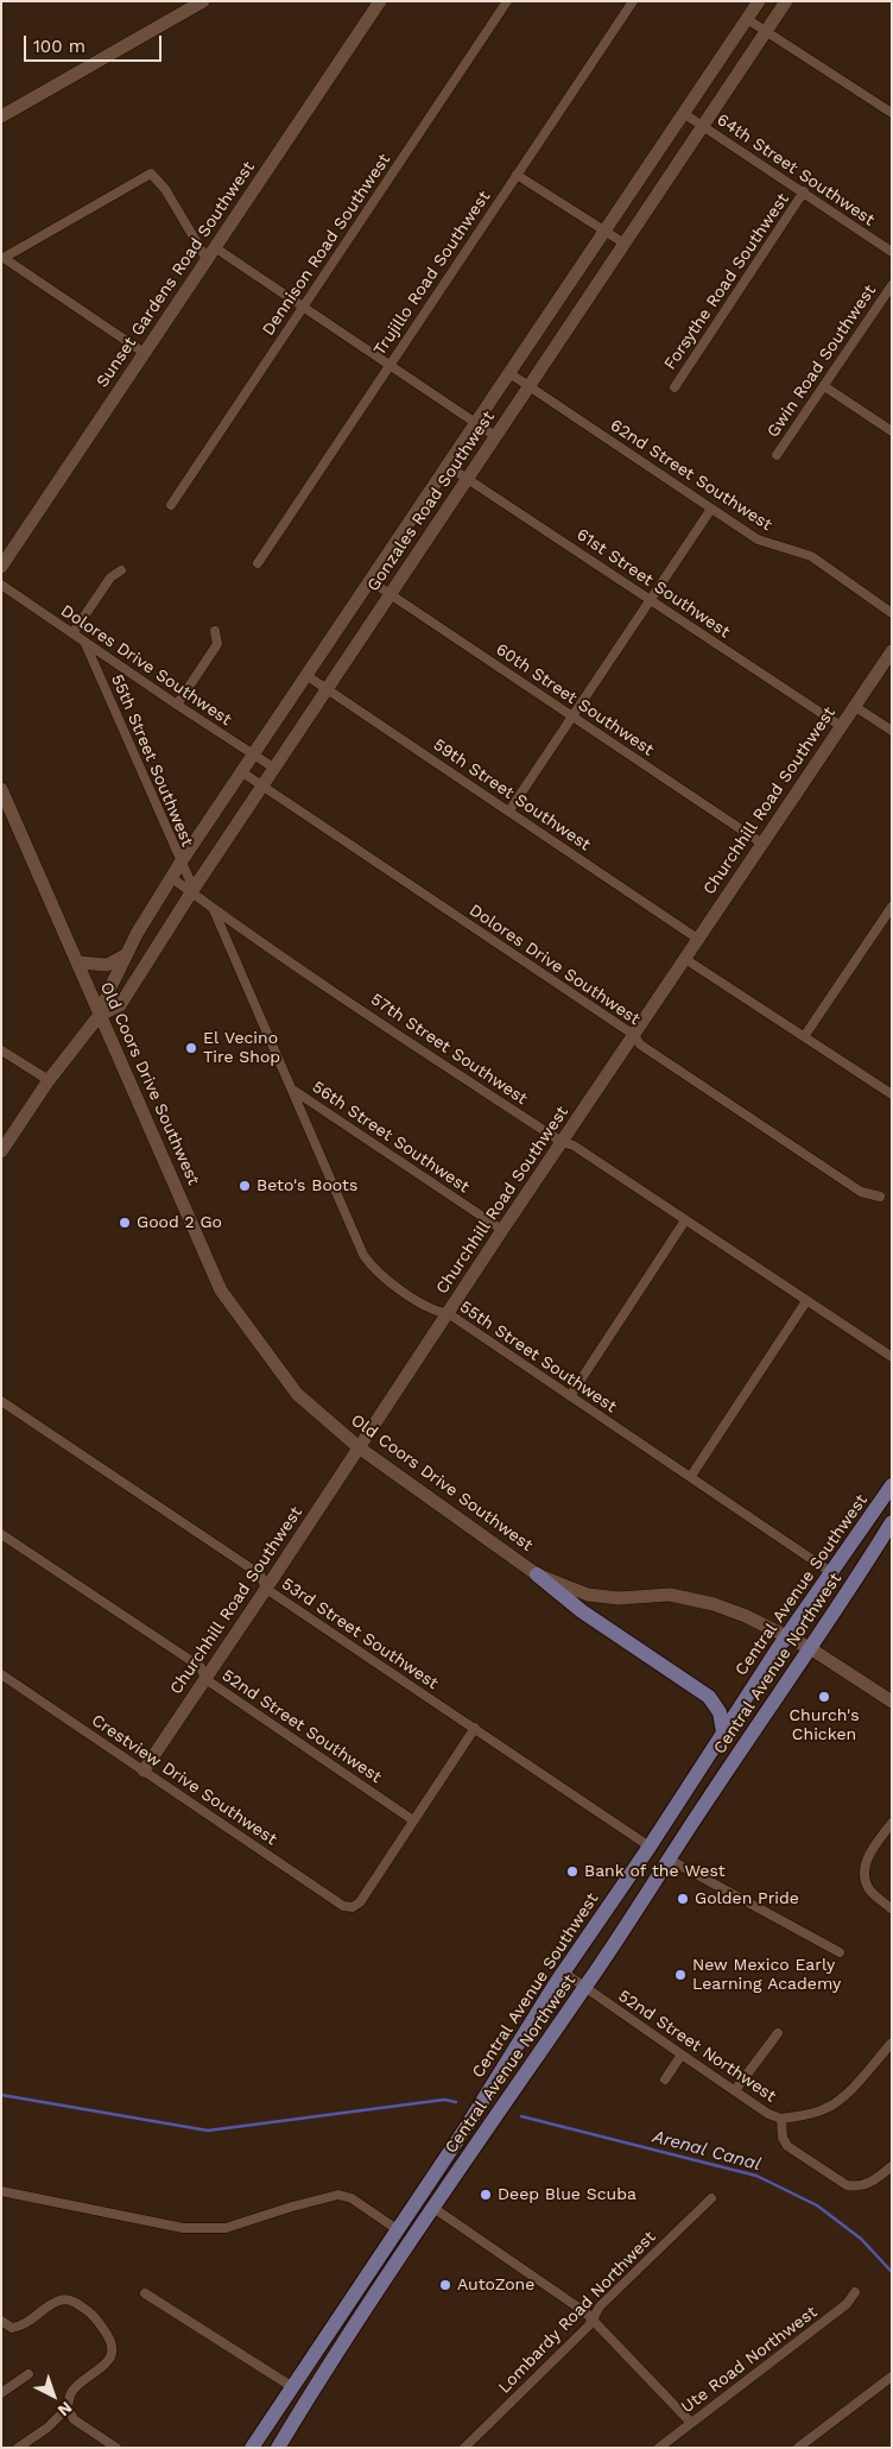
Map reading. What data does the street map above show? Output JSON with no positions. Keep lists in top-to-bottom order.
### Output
{
  "streets": {
    "main road": ["Central Avenue Southwest", "Central Avenue Northwest"],
    "street": [
      "64th Street Southwest",
      "Dennison Road Southwest",
      "Trujillo Road Southwest",
      "Sunset Gardens Road Southwest",
      "Forsythe Road Southwest",
      "Gwin Road Southwest",
      "62nd Street Southwest",
      "Gonzales Road Southwest",
      "61st Street Southwest",
      "Dolores Drive Southwest",
      "60th Street Southwest",
      "55th Street Southwest",
      "59th Street Southwest",
      "Churchhill Road Southwest",
      "57th Street Southwest",
      "Old Coors Drive Southwest",
      "56th Street Southwest",
      "53rd Street Southwest",
      "52nd Street Southwest",
      "Crestview Drive Southwest",
      "52nd Street Northwest",
      "Lombardy Road Northwest",
      "Ute Road Northwest"
    ]
  },
  "crossings": [
    ["64th Street Southwest", "Forsythe Road Southwest"],
    ["64th Street Southwest", "Gonzales Road Southwest"],
    ["62nd Street Southwest", "Gonzales Road Southwest"],
    ["Gonzales Road Southwest", "61st Street Southwest"],
    ["Gonzales Road Southwest", "Dolores Drive Southwest"],
    ["Gonzales Road Southwest", "60th Street Southwest"],
    ["Gonzales Road Southwest", "55th Street Southwest"],
    ["Gonzales Road Southwest", "59th Street Southwest"],
    ["Gonzales Road Southwest", "57th Street Southwest"],
    ["Gonzales Road Southwest", "Old Coors Drive Southwest"],
    ["61st Street Southwest", "Churchhill Road Southwest"],
    ["Dolores Drive Southwest", "55th Street Southwest"],
    ["Dolores Drive Southwest", "Churchhill Road Southwest"],
    ["60th Street Southwest", "Churchhill Road Southwest"],
    ["55th Street Southwest", "Churchhill Road Southwest"],
    ["55th Street Southwest", "57th Street Southwest"],
    ["55th Street Southwest", "56th Street Southwest"],
    ["55th Street Southwest", "Central Avenue Southwest"],
    ["59th Street Southwest", "Churchhill Road Southwest"],
    ["Churchhill Road Southwest", "57th Street Southwest"],
    ["Churchhill Road Southwest", "Old Coors Drive Southwest"],
    ["Churchhill Road Southwest", "56th Street Southwest"],
    ["Churchhill Road Southwest", "53rd Street Southwest"],
    ["Churchhill Road Southwest", "52nd Street Southwest"],
    ["Churchhill Road Southwest", "Crestview Drive Southwest"],
    ["Old Coors Drive Southwest", "Central Avenue Southwest"],
    ["Old Coors Drive Southwest", "Central Avenue Northwest"],
    ["Central Avenue Southwest", "53rd Street Southwest"],
    ["Central Avenue Southwest", "52nd Street Northwest"],
    ["Central Avenue Northwest", "52nd Street Northwest"],
    ["52nd Street Southwest", "Crestview Drive Southwest"]
  ],
  "water": ["Arenal Canal"],
  "places": [
    "El Vecino Tire Shop",
    "Beto's Boots",
    "Good 2 Go",
    "Church's Chicken",
    "Bank of the West",
    "Golden Pride",
    "New Mexico Early Learning Academy",
    "Deep Blue Scuba",
    "AutoZone"
  ],
  "scale_bar": "100 m",
  "north": "bottom right"
}
